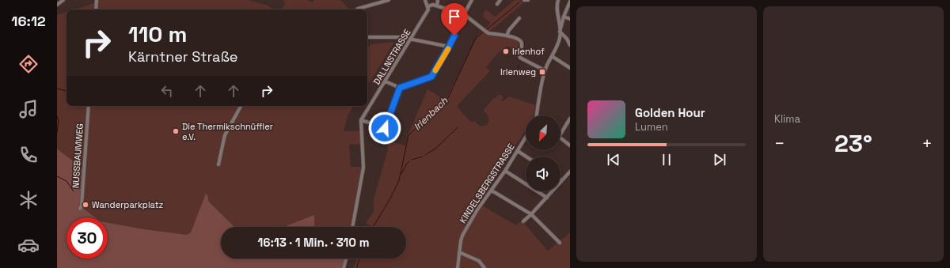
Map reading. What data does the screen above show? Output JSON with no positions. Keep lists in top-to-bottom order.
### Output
{
  "streets": {
    "street": ["DALLNSTRASSE", "NUSSBAUMWEG", "KINDELSBERGSTRASSE"]
  },
  "water": ["Irlenbach"],
  "places": {
    "other": ["Irlenhof", "Die Thermikschnüffler e.V.", "Wanderparkplatz"],
    "transit": ["Irlenweg"]
  },
  "north": "bottom left",
  "page": {
    "tabs": "16:12",
    "tile": "Klima",
    "turn": ["110 m", "Kärntner Straße"],
    "song": ["Golden Hour", "Lumen"],
    "heat": ["−", "23°", "+"],
    "limit": "30",
    "trip": "16:13 · 1 Min. · 310 m"
  }
}
